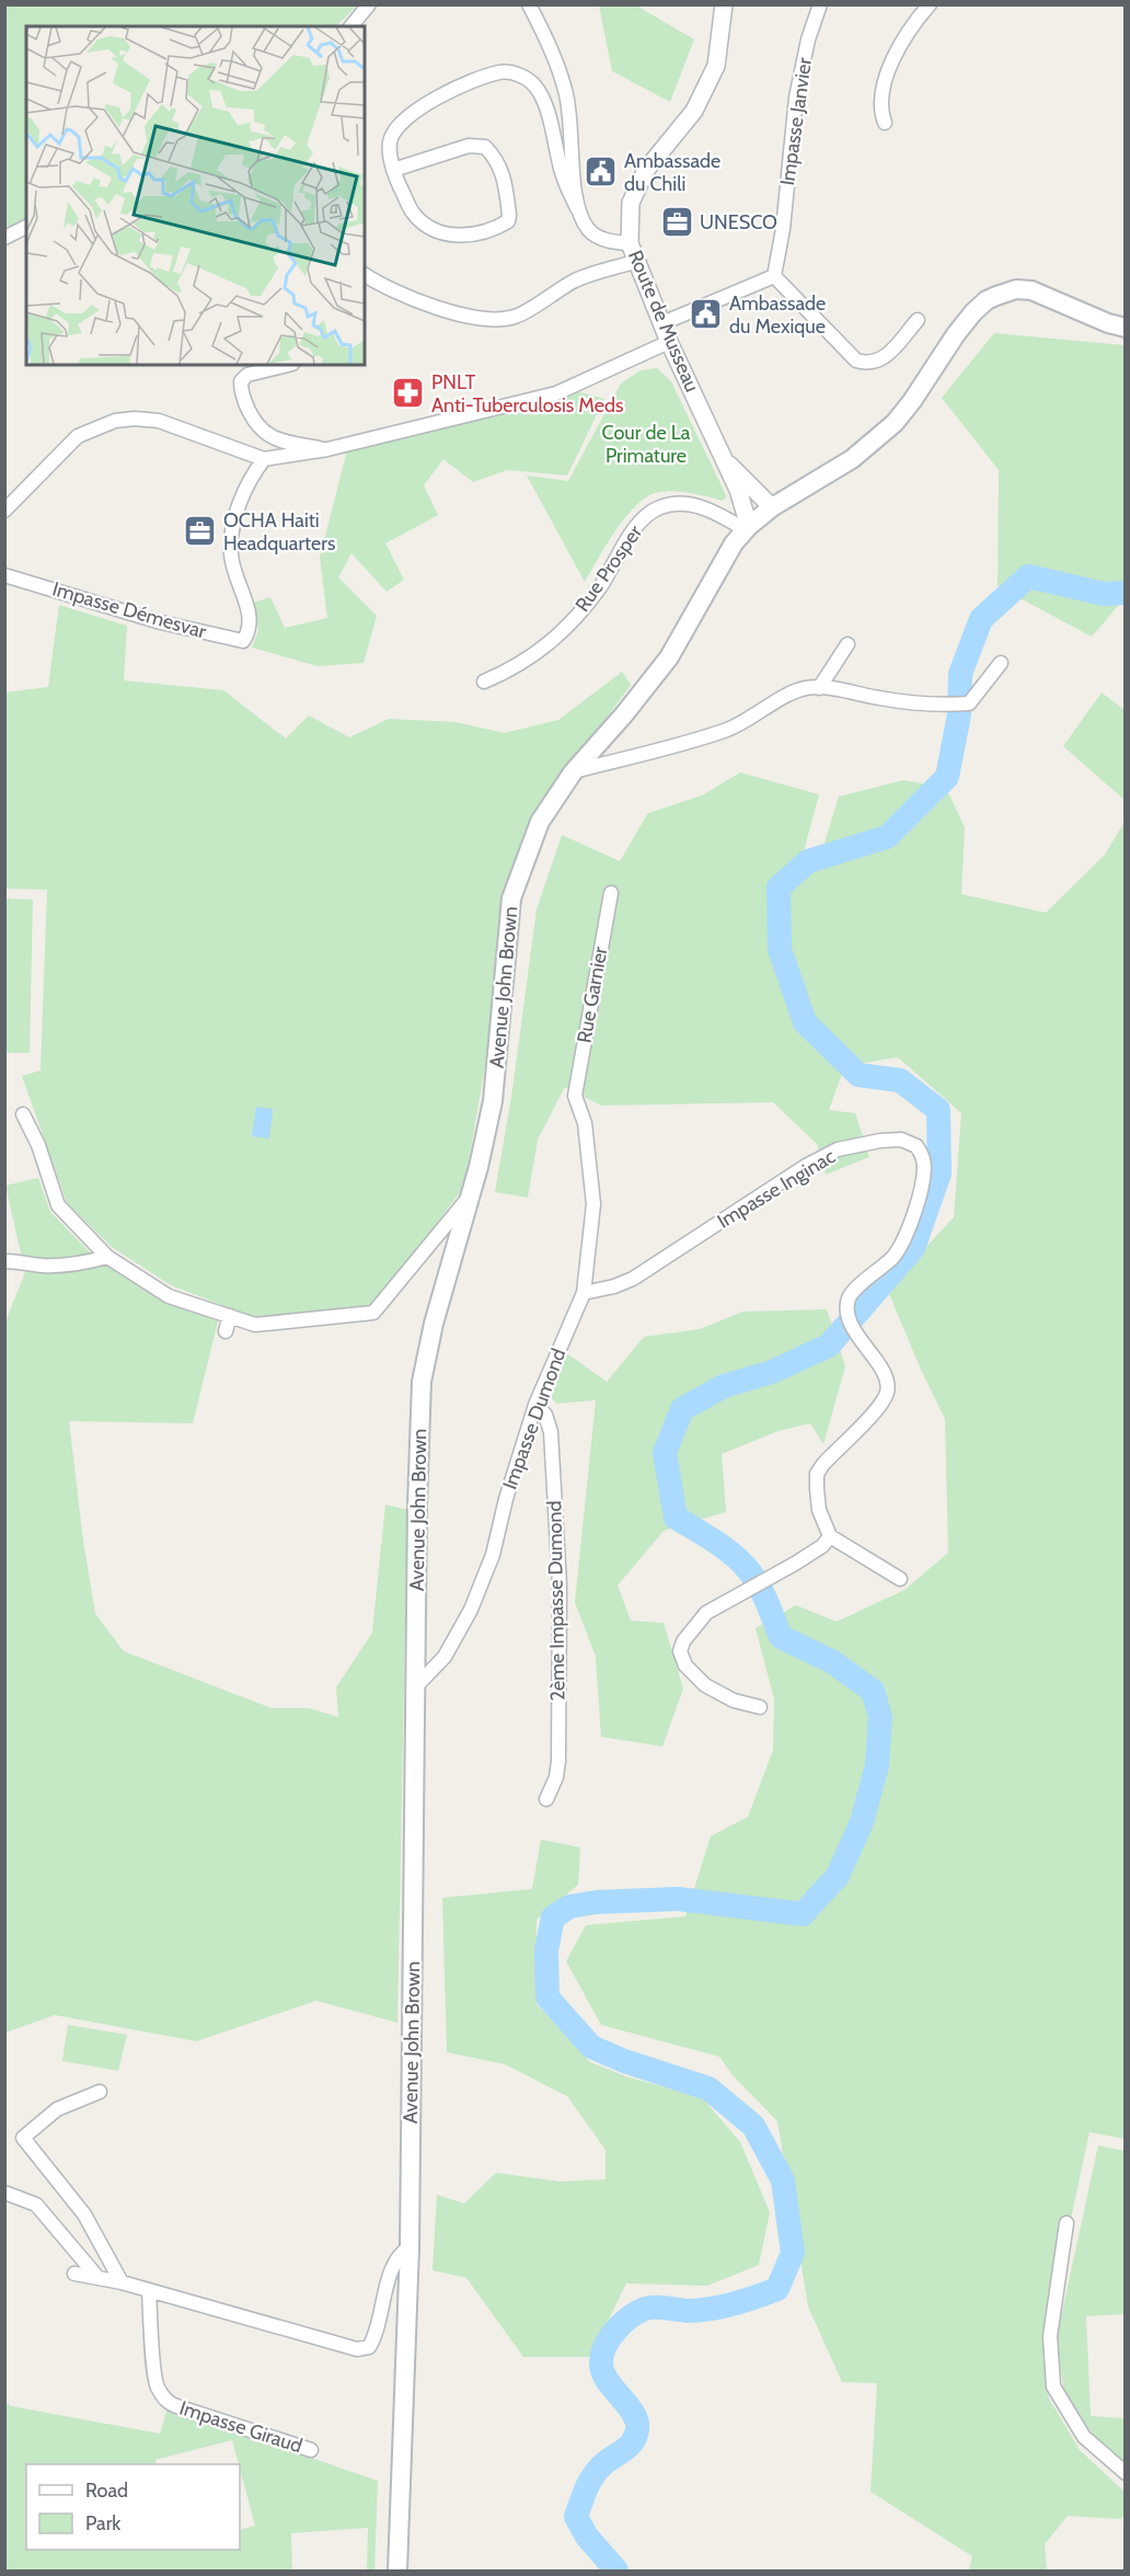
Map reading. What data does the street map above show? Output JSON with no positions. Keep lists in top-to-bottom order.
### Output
{
  "streets": {
    "main road": ["Avenue John Brown"],
    "street": [
      "Impasse Janvier",
      "Route de Musseau",
      "Rue Prosper",
      "Impasse Démesvar",
      "Rue Garnier",
      "Impasse Inginac",
      "Impasse Dumond",
      "2ème Impasse Dumond",
      "Impasse Giraud"
    ]
  },
  "crossings": [
    ["Route de Musseau", "Rue Prosper"],
    ["Route de Musseau", "Avenue John Brown"],
    ["Rue Prosper", "Avenue John Brown"],
    ["Avenue John Brown", "Impasse Dumond"],
    ["Rue Garnier", "Impasse Dumond"],
    ["Impasse Inginac", "Impasse Dumond"],
    ["Impasse Dumond", "2ème Impasse Dumond"]
  ],
  "parks": ["Cour de La Primature"],
  "places": {
    "public building": ["Ambassade du Chili", "Ambassade du Mexique"],
    "office": ["UNESCO", "OCHA Haiti Headquarters"],
    "pharmacy": ["PNLT Anti-Tuberculosis Meds"]
  },
  "legend": ["Road", "Park"]
}
